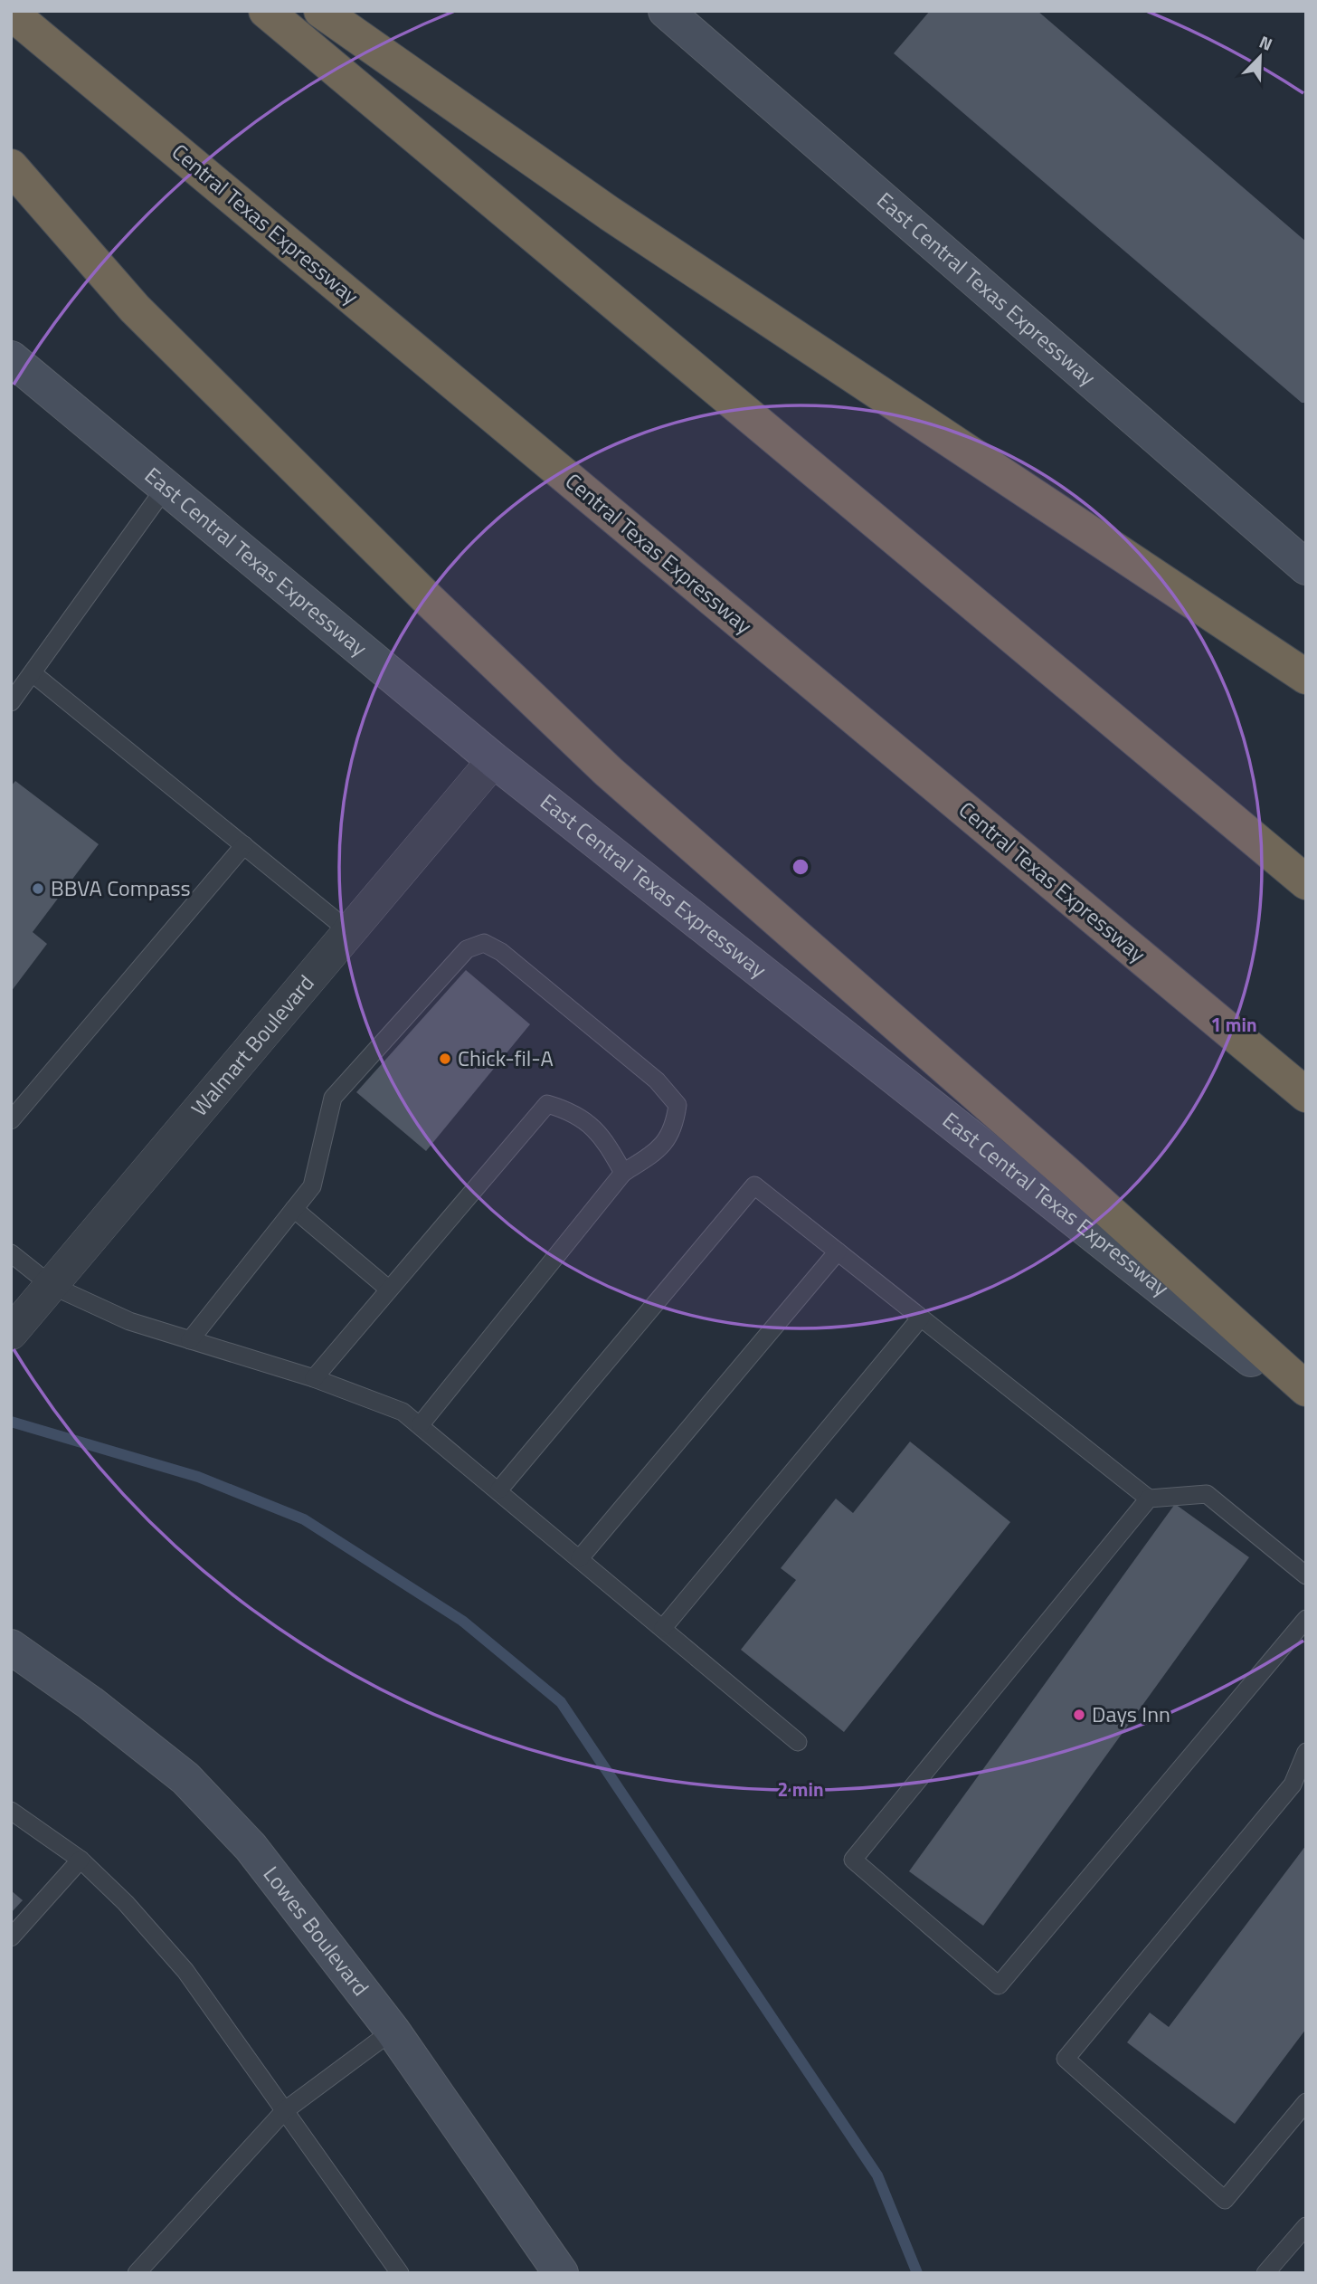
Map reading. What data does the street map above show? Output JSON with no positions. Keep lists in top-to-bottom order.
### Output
{
  "streets": {
    "highway": ["Central Texas Expressway"],
    "main road": ["East Central Texas Expressway", "Lowes Boulevard"],
    "street": ["Walmart Boulevard"]
  },
  "crossings": [
    ["East Central Texas Expressway", "Walmart Boulevard"]
  ],
  "places": ["BBVA Compass", "Chick-fil-A", "Days Inn"],
  "north": "top right",
  "rings": ["1 min", "2 min"]
}
